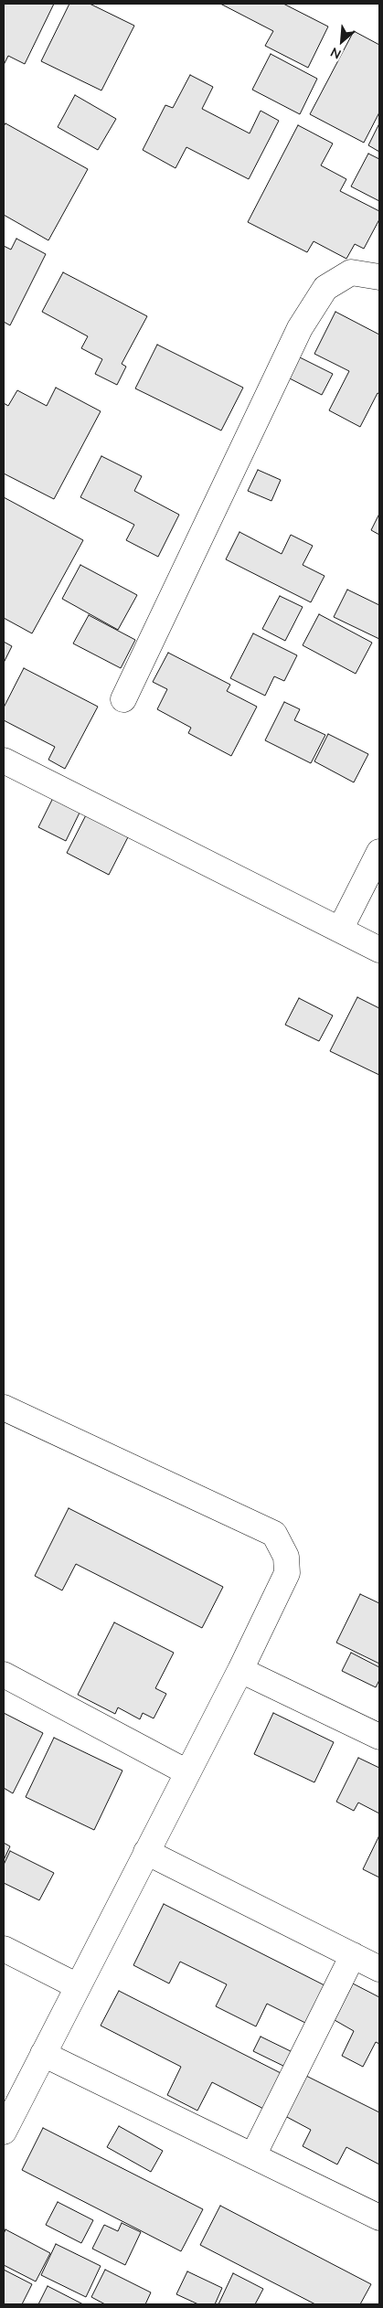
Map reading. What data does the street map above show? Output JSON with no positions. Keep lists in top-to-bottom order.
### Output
{
  "north": "bottom left"
}
